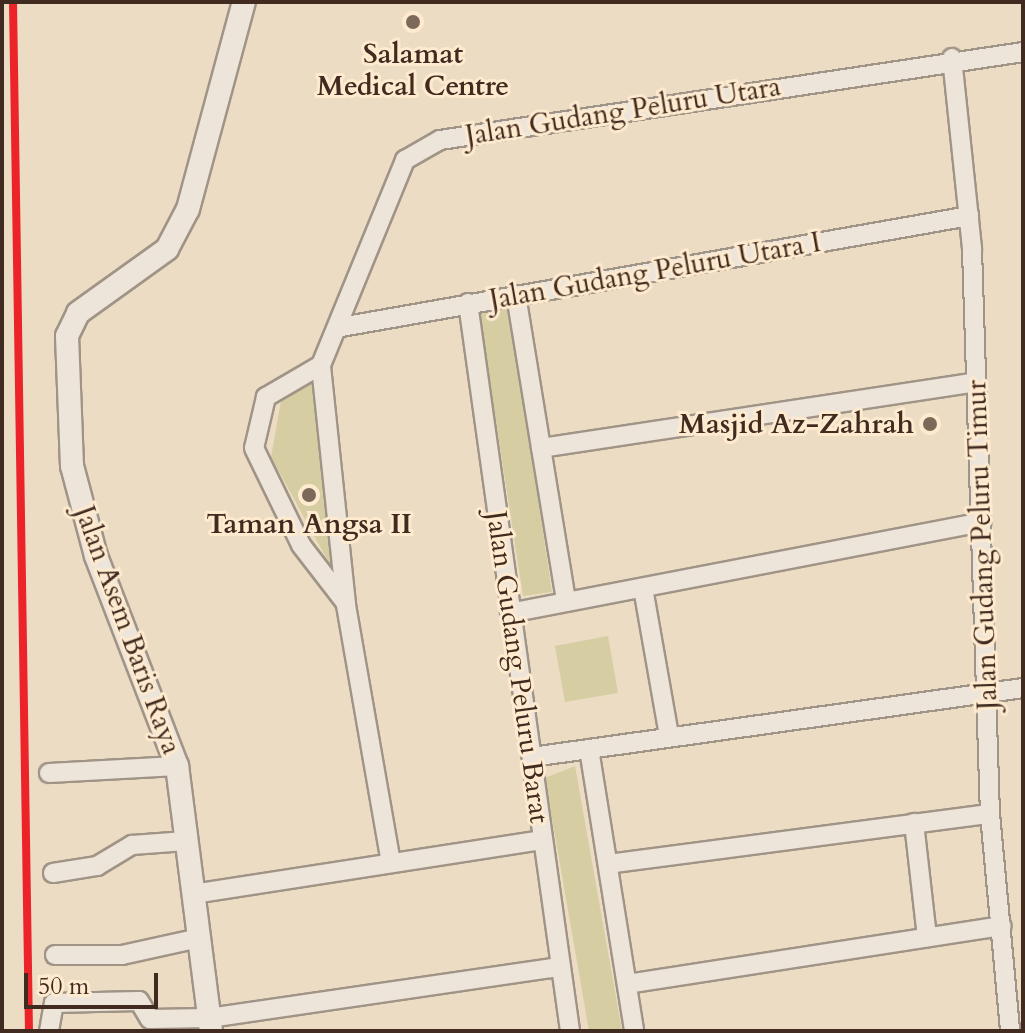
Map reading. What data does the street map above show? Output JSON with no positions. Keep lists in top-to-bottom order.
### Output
{
  "streets": {
    "street": [
      "Jalan Gudang Peluru Utara",
      "Jalan Gudang Peluru Utara I",
      "Jalan Gudang Peluru Timur",
      "Jalan Asem Baris Raya",
      "Jalan Gudang Peluru Barat"
    ]
  },
  "crossings": [
    ["Jalan Gudang Peluru Utara", "Jalan Gudang Peluru Utara I"],
    ["Jalan Gudang Peluru Utara", "Jalan Gudang Peluru Timur"],
    ["Jalan Gudang Peluru Utara I", "Jalan Gudang Peluru Timur"],
    ["Jalan Gudang Peluru Utara I", "Jalan Gudang Peluru Barat"]
  ],
  "places": ["Salamat Medical Centre", "Masjid Az-Zahrah", "Taman Angsa II"],
  "scale_bar": "50 m"
}
